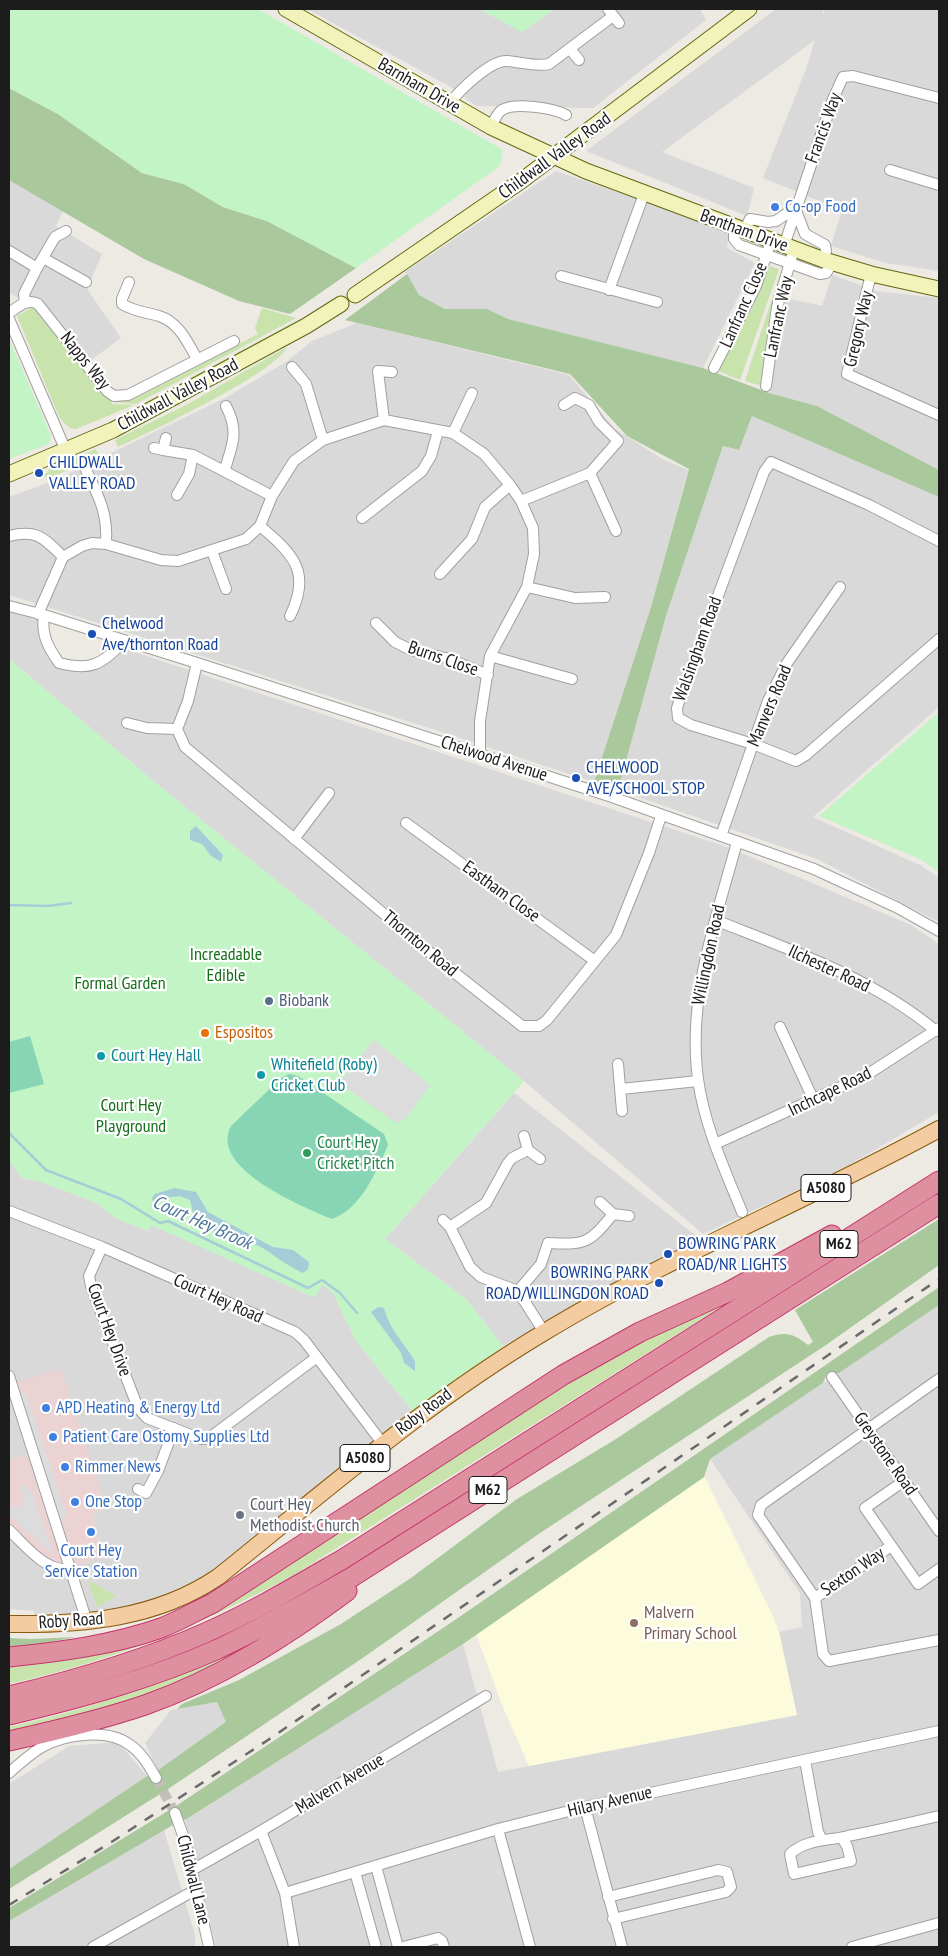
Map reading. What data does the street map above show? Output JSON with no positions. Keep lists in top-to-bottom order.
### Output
{
  "streets": {
    "highway": ["M62"],
    "main road": [
      "Barnham Drive",
      "Childwall Valley Road",
      "Bentham Drive",
      "A5080",
      "Roby Road"
    ],
    "street": [
      "Francis Way",
      "Lanfranc Close",
      "Lanfranc Way",
      "Gregory Way",
      "Napps Way",
      "Walsingham Road",
      "Burns Close",
      "Manvers Road",
      "Chelwood Avenue",
      "Eastham Close",
      "Thornton Road",
      "Willingdon Road",
      "Ilchester Road",
      "Inchcape Road",
      "Court Hey Road",
      "Court Hey Drive",
      "Greystone Road",
      "Sexton Way",
      "Malvern Avenue",
      "Hilary Avenue",
      "Childwall Lane"
    ]
  },
  "crossings": [
    ["Barnham Drive", "Childwall Valley Road"],
    ["Barnham Drive", "Bentham Drive"],
    ["Francis Way", "Bentham Drive"],
    ["Francis Way", "Lanfranc Close"],
    ["Francis Way", "Lanfranc Way"],
    ["Childwall Valley Road", "Bentham Drive"],
    ["Bentham Drive", "Lanfranc Close"],
    ["Bentham Drive", "Lanfranc Way"],
    ["Bentham Drive", "Gregory Way"],
    ["Lanfranc Close", "Lanfranc Way"],
    ["Walsingham Road", "Manvers Road"],
    ["Manvers Road", "Chelwood Avenue"],
    ["Chelwood Avenue", "Thornton Road"],
    ["Chelwood Avenue", "Willingdon Road"],
    ["Eastham Close", "Thornton Road"],
    ["Willingdon Road", "Ilchester Road"],
    ["Willingdon Road", "Inchcape Road"],
    ["Ilchester Road", "Inchcape Road"],
    ["Court Hey Road", "Court Hey Drive"],
    ["Court Hey Road", "Roby Road"],
    ["Greystone Road", "Sexton Way"],
    ["Malvern Avenue", "Childwall Lane"]
  ],
  "water": ["Court Hey Brook"],
  "parks": ["Increadable Edible", "Formal Garden", "Court Hey Playground"],
  "places": [
    "Co-op Food",
    "CHILDWALL VALLEY ROAD",
    "Chelwood Ave/thornton Road",
    "CHELWOOD AVE/SCHOOL STOP",
    "Biobank",
    "Espositos",
    "Court Hey Hall",
    "Whitefield (Roby) Cricket Club",
    "Court Hey Cricket Pitch",
    "BOWRING PARK ROAD/NR LIGHTS",
    "BOWRING PARK ROAD/WILLINGDON ROAD",
    "APD Heating & Energy Ltd",
    "Patient Care Ostomy Supplies Ltd",
    "Rimmer News",
    "One Stop",
    "Court Hey Methodist Church",
    "Court Hey Service Station",
    "Malvern Primary School"
  ]
}
